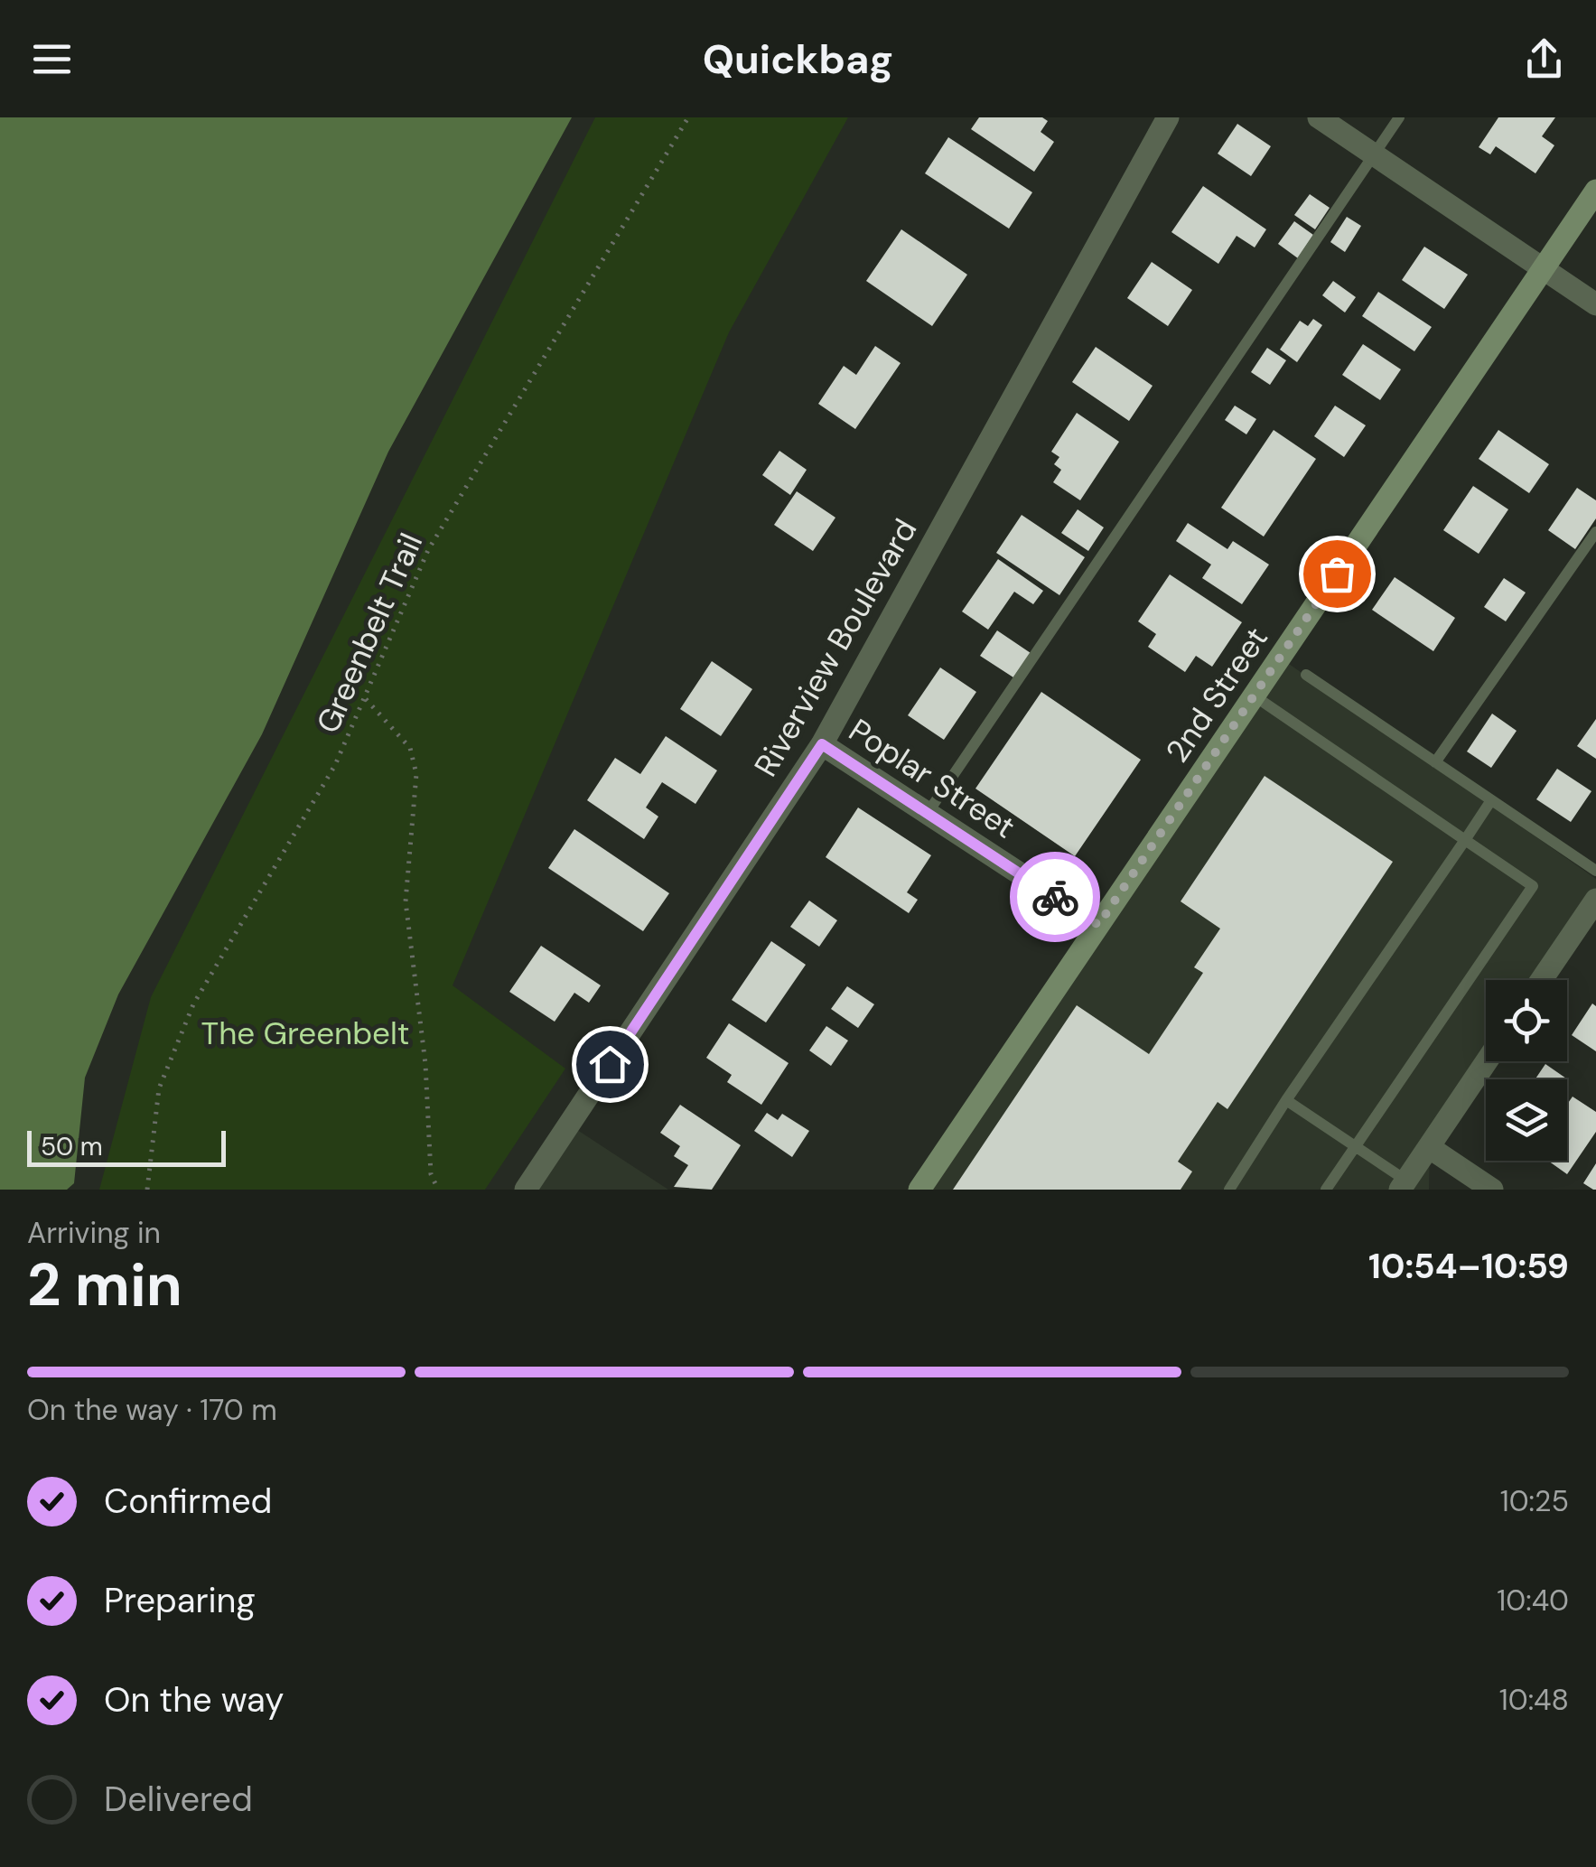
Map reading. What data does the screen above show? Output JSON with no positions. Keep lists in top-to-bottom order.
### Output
{
  "streets": {
    "street": ["Riverview Boulevard", "2nd Street", "Poplar Street"],
    "path": ["Greenbelt Trail"]
  },
  "crossings": [
    ["Riverview Boulevard", "Poplar Street"],
    ["2nd Street", "Poplar Street"]
  ],
  "parks": ["The Greenbelt"],
  "scale_bar": "50 m",
  "page": {
    "header": "Quickbag",
    "scale": "50 m",
    "heading": ["2 min", "Arriving in", "10:54–10:59"],
    "bar": "On the way · 170 m",
    "list": [
      ["Confirmed", "10:25"],
      ["Preparing", "10:40"],
      ["On the way", "10:48"],
      "Delivered"
    ]
  }
}
